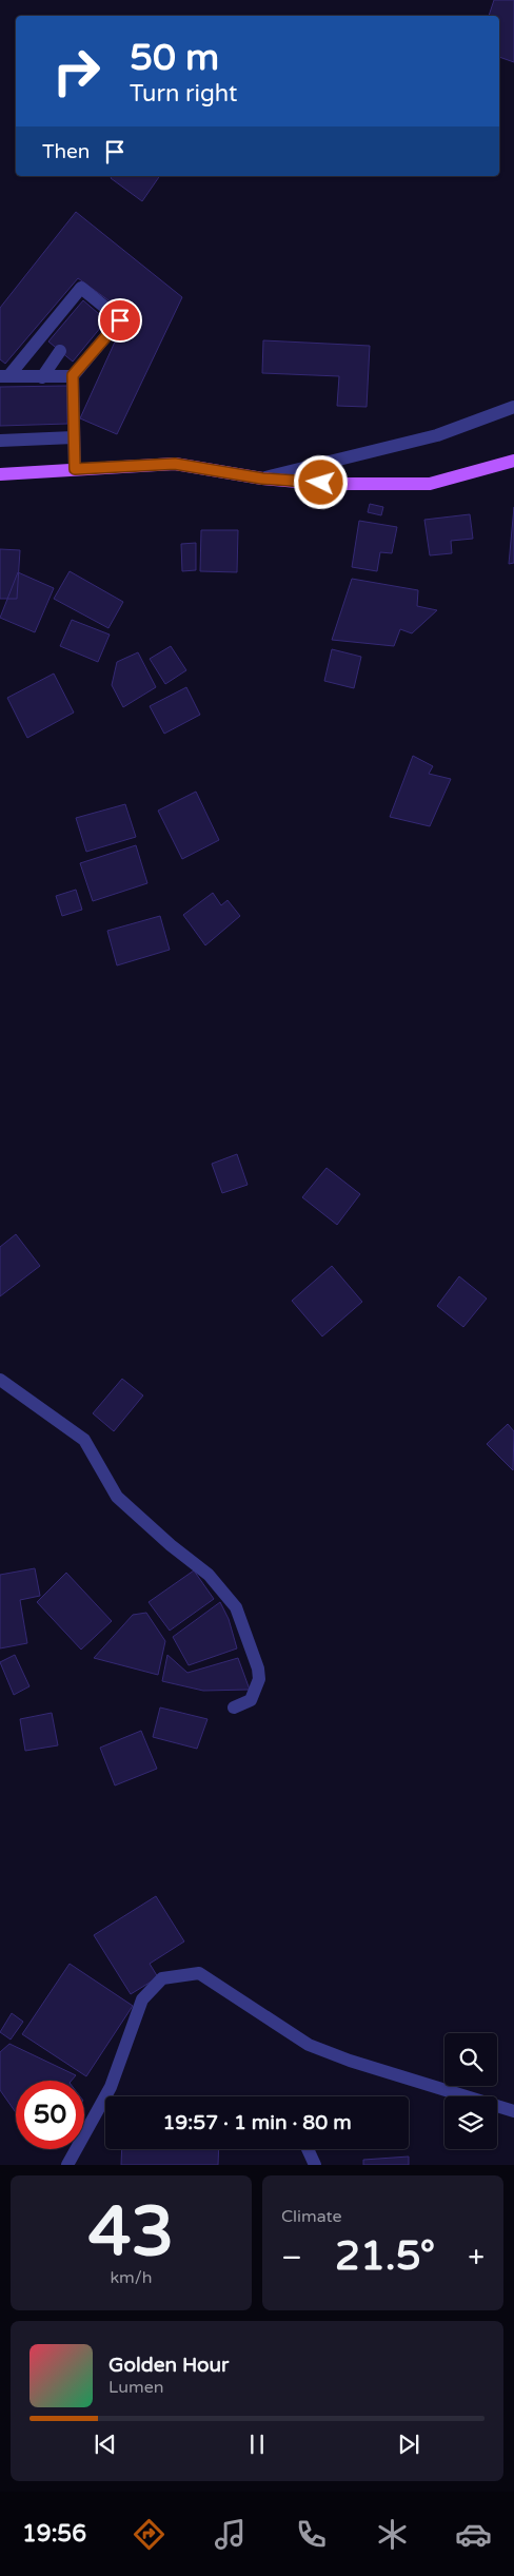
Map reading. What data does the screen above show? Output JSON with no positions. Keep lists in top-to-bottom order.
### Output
{
  "page": {
    "turn": ["50 m", "Turn right"],
    "then": "Then",
    "limit": "50",
    "trip": "19:57 · 1 min · 80 m",
    "tile": [
      ["43", "km/h"],
      "Climate"
    ],
    "heat": ["−", "21.5°", "+"],
    "song": ["Golden Hour", "Lumen"],
    "tabs": "19:56"
  }
}
